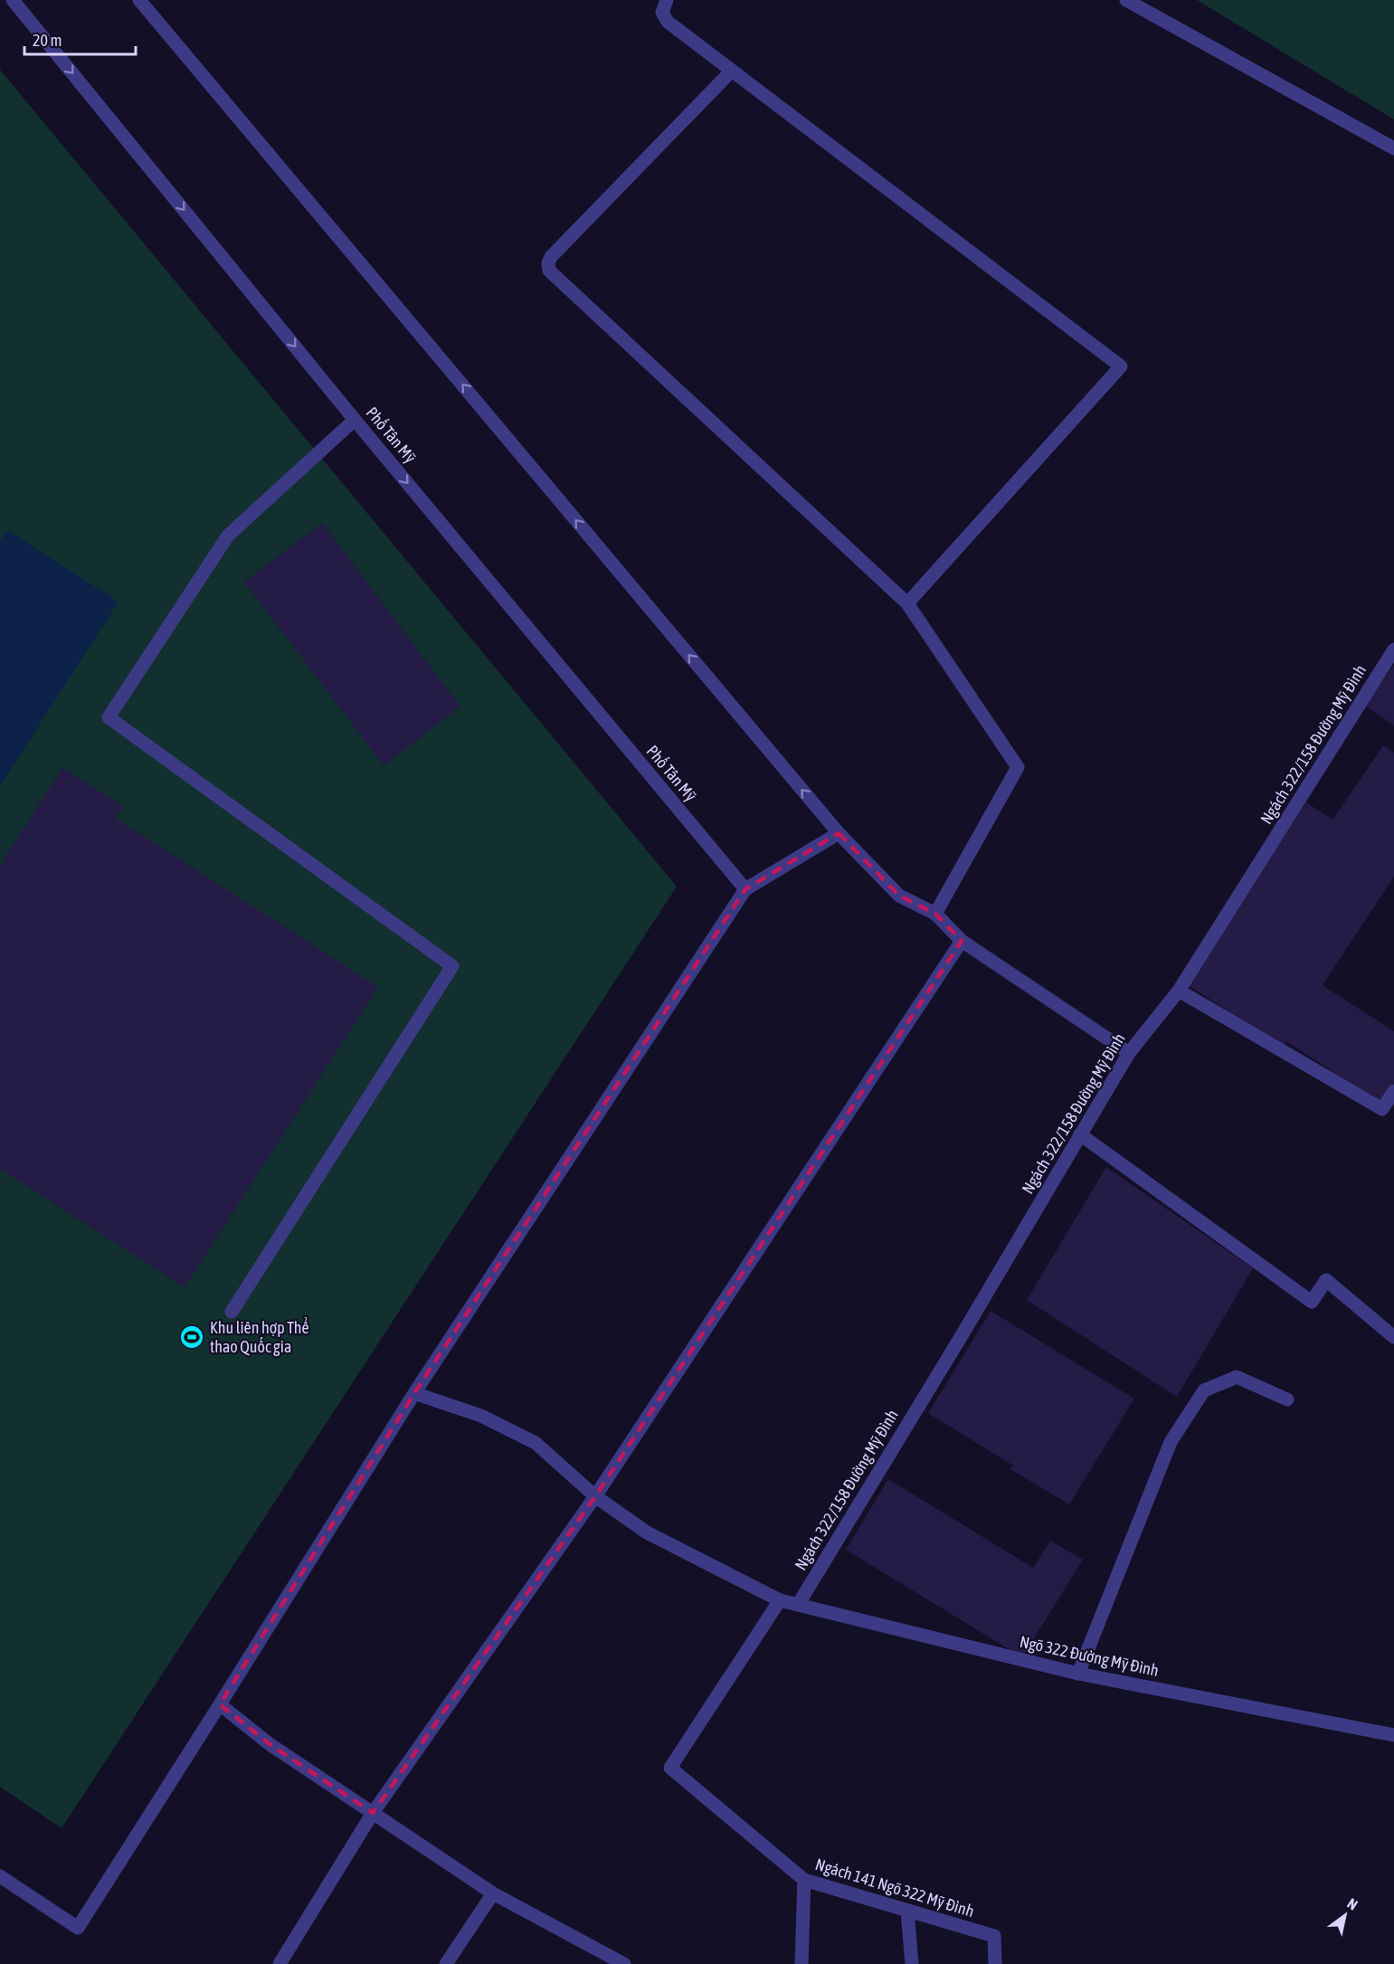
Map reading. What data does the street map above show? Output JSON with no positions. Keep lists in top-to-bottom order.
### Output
{
  "streets": {
    "street": [
      "Phố Tân Mỹ",
      "Ngách 322/158 Đường Mỹ Đình",
      "Ngõ 322 Đường Mỹ Đình",
      "Ngách 141 Ngõ 322 Mỹ Đình"
    ]
  },
  "crossings": [
    ["Ngách 322/158 Đường Mỹ Đình", "Ngõ 322 Đường Mỹ Đình"],
    ["Ngõ 322 Đường Mỹ Đình", "Ngách 141 Ngõ 322 Mỹ Đình"]
  ],
  "places": {
    "sports": ["Khu liên hợp Thể thao Quốc gia"]
  },
  "scale_bar": "20 m",
  "north": "top right"
}
